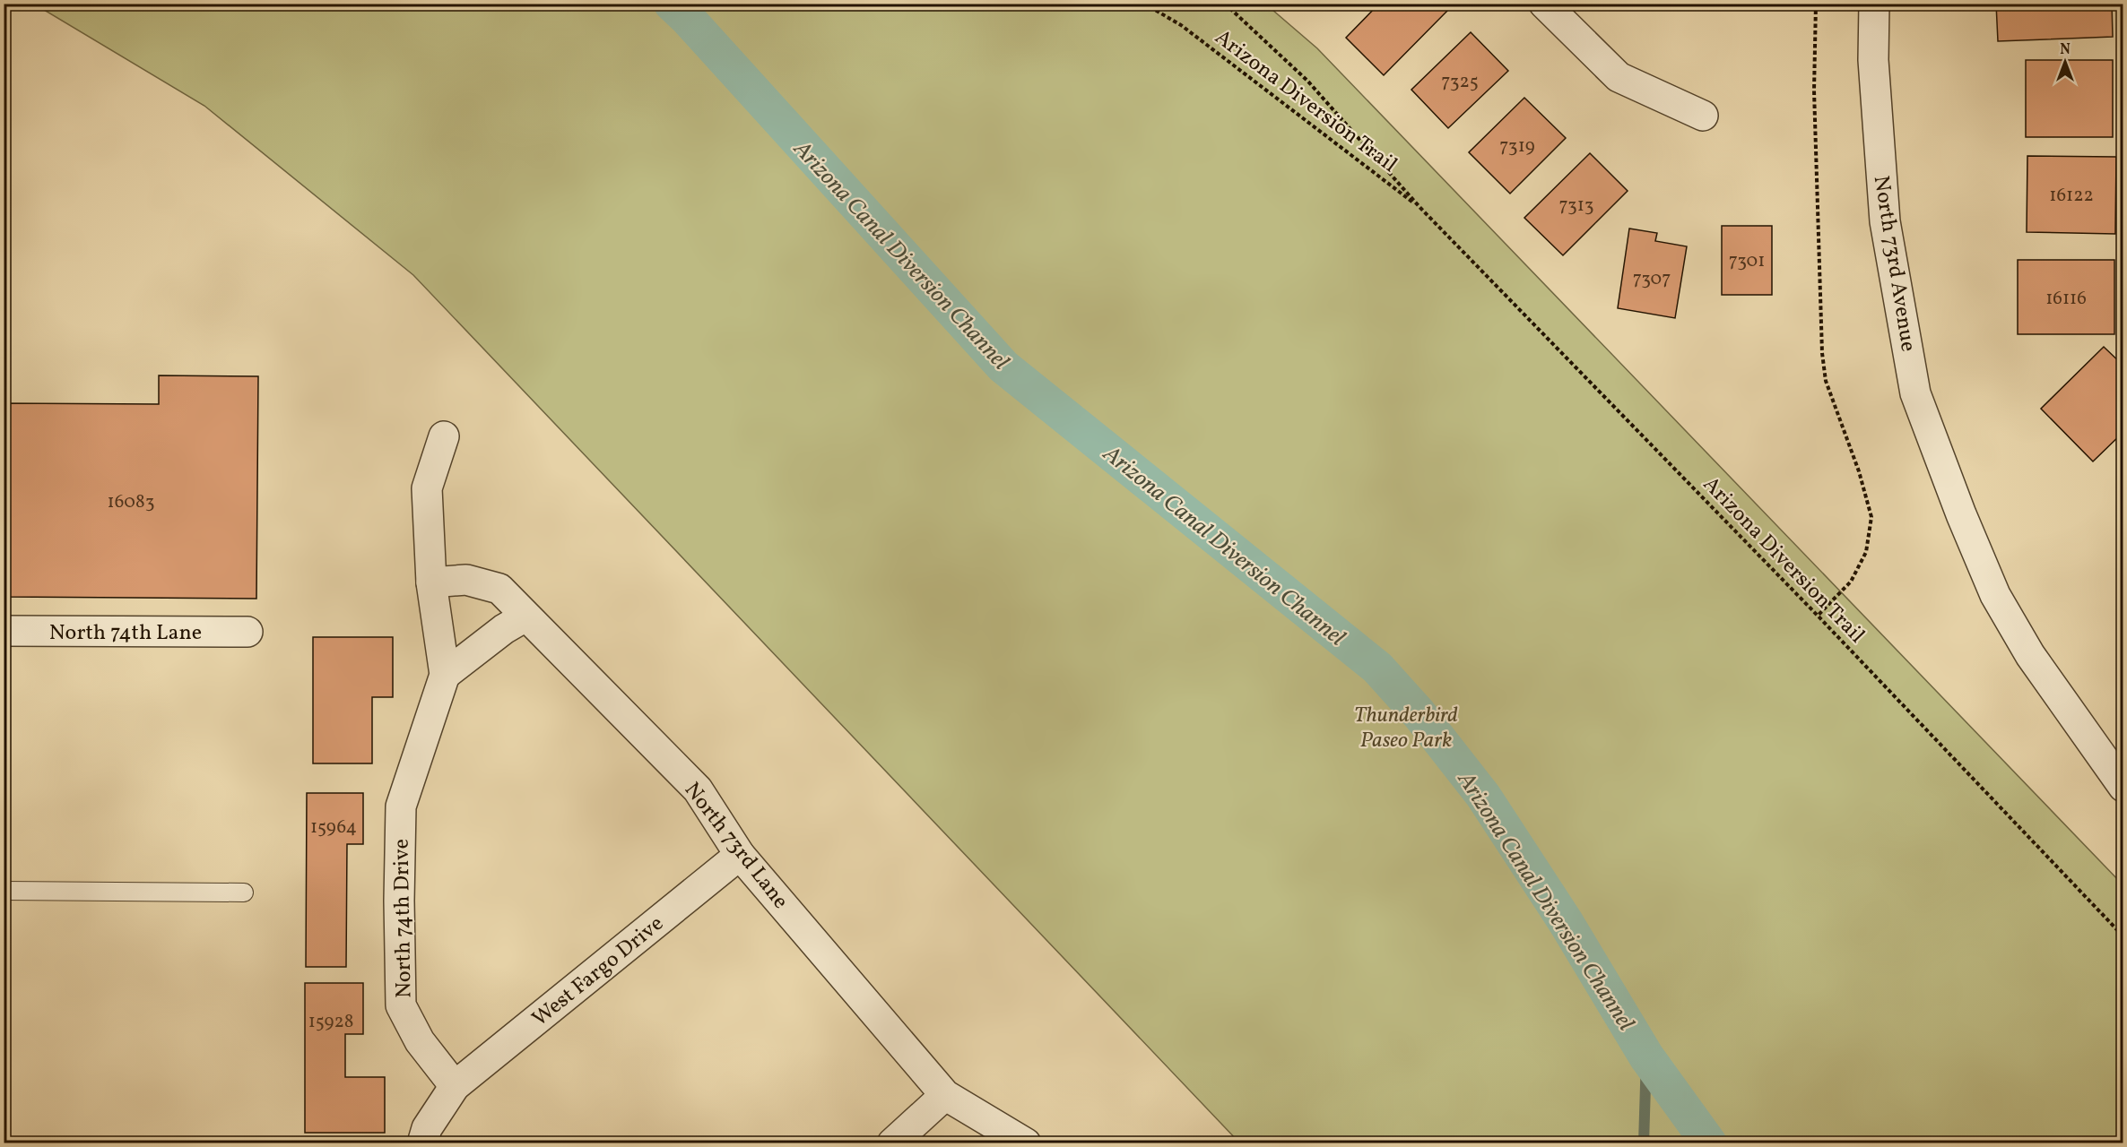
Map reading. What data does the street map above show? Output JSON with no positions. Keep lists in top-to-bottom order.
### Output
{
  "streets": {
    "street": [
      "North 73rd Avenue",
      "North 74th Lane",
      "North 73rd Lane",
      "North 74th Drive",
      "West Fargo Drive"
    ],
    "path": ["Arizona Diversion Trail"]
  },
  "crossings": [
    ["North 73rd Lane", "North 74th Drive"],
    ["North 73rd Lane", "West Fargo Drive"],
    ["North 74th Drive", "West Fargo Drive"]
  ],
  "water": ["Arizona Canal Diversion Channel"],
  "parks": ["Thunderbird Paseo Park"],
  "house_numbers": [
    "7325",
    "7319",
    "16122",
    "7313",
    "7301",
    "7307",
    "16116",
    "16083",
    "15964",
    "15928"
  ],
  "north": "top"
}
